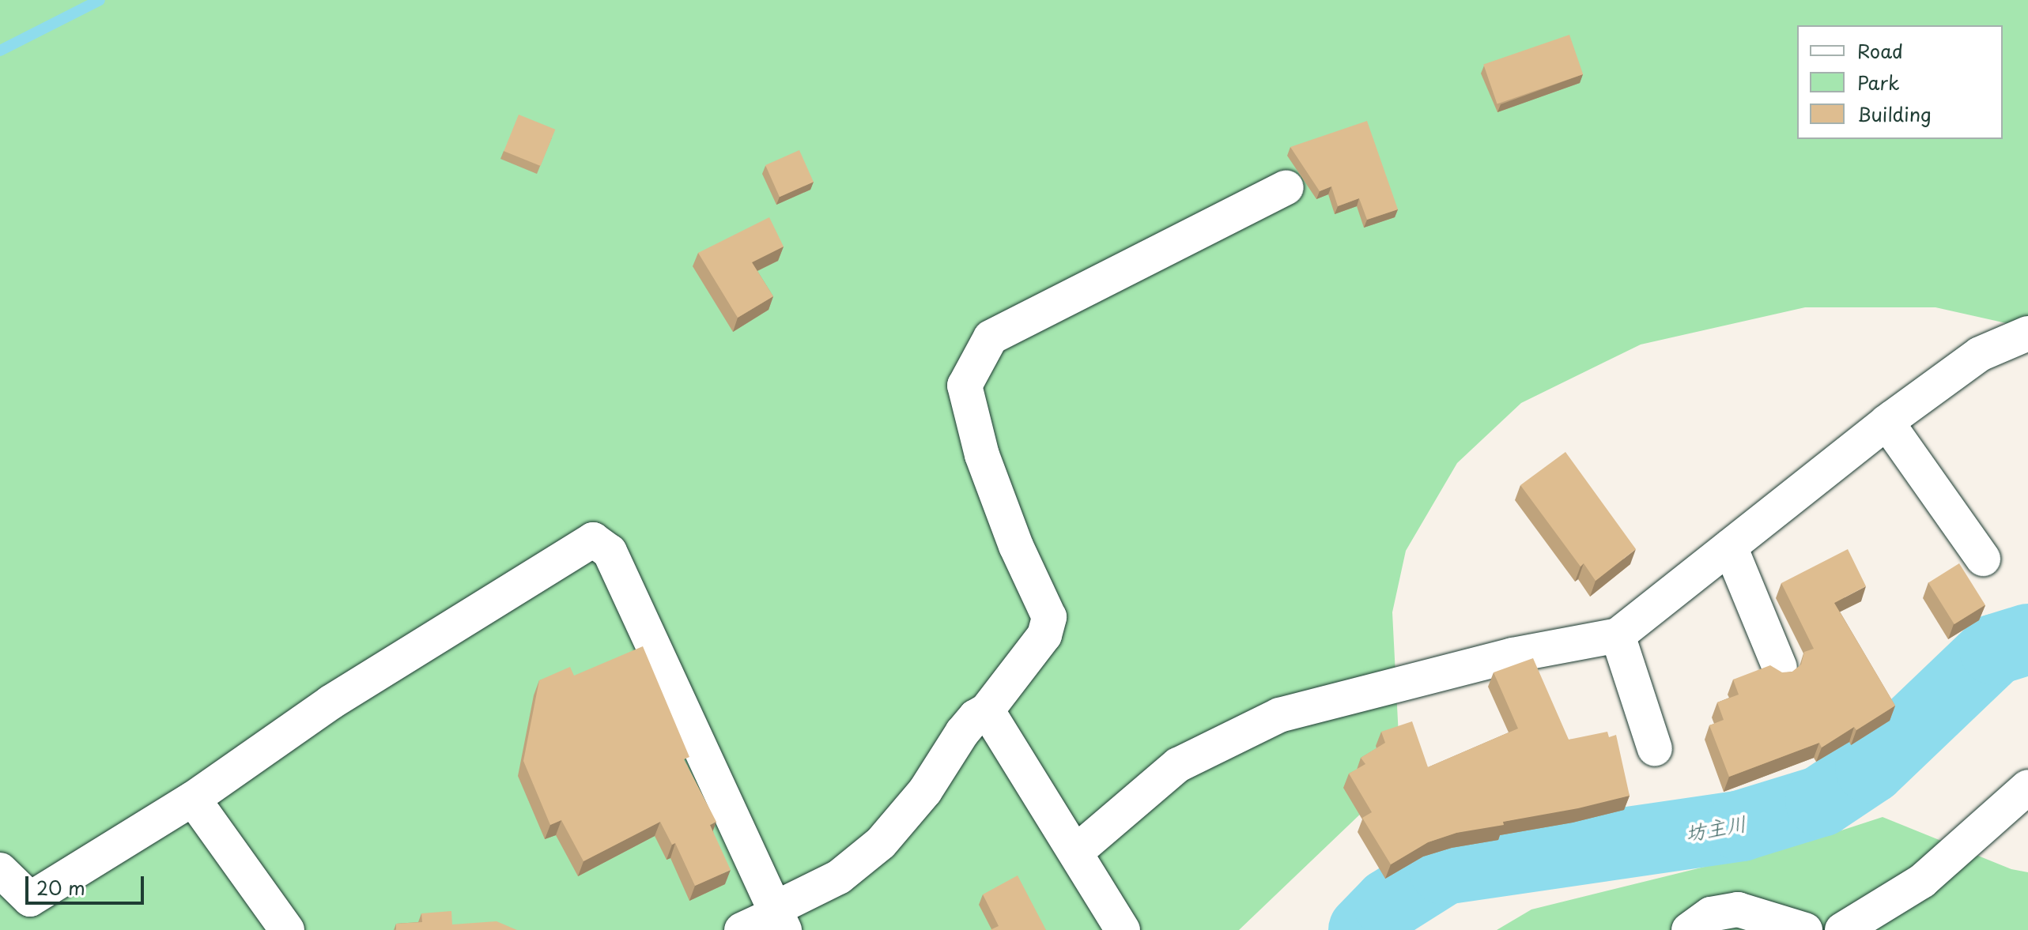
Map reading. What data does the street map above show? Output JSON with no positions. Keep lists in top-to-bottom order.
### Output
{
  "water": ["坊主川"],
  "legend": ["Road", "Park", "Building"],
  "scale_bar": "20 m"
}
